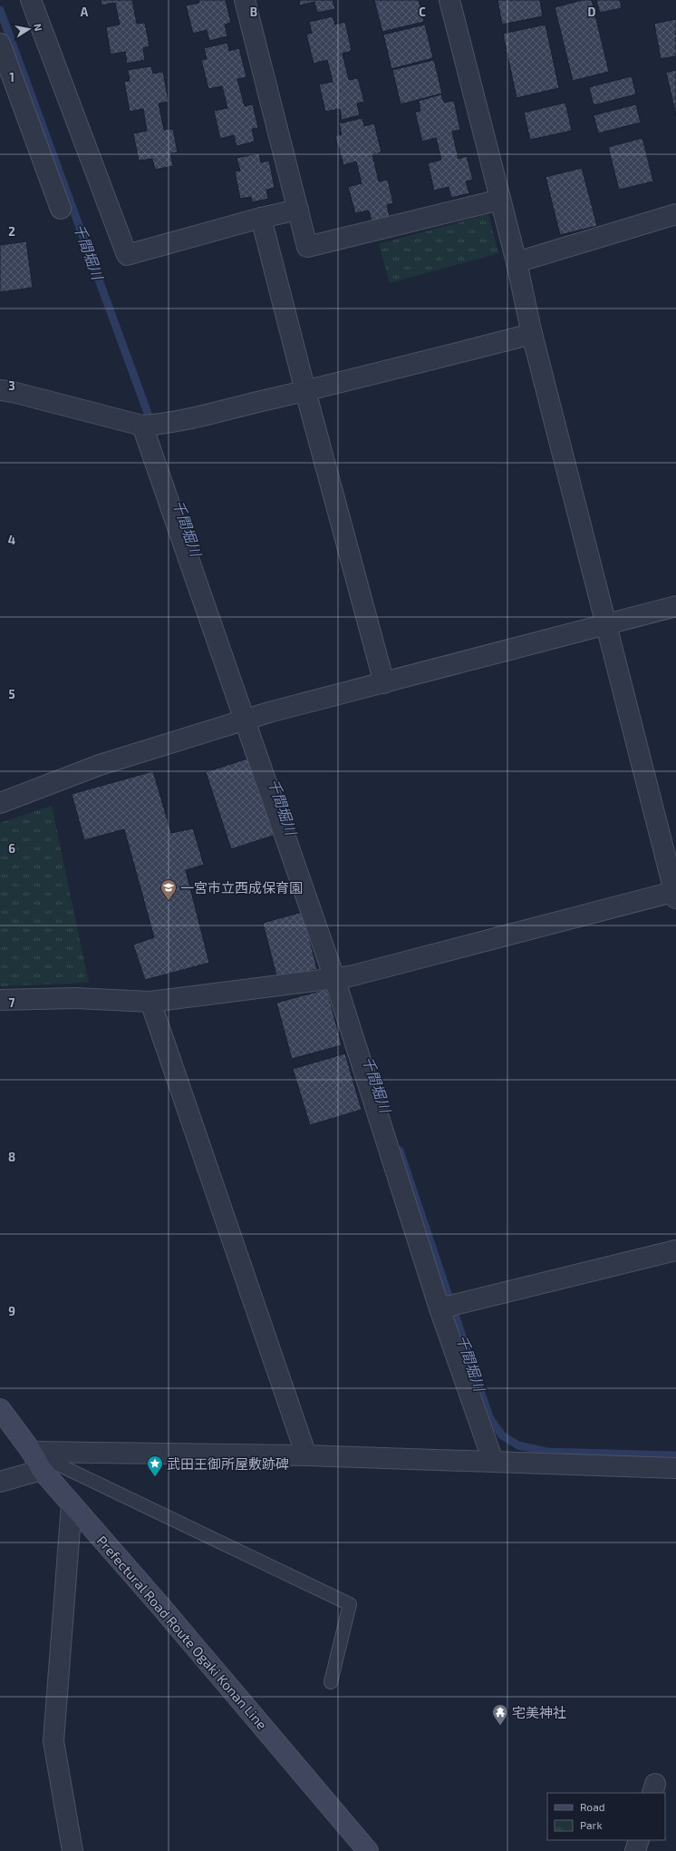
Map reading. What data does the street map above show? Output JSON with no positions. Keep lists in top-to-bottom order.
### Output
{
  "streets": {
    "main road": ["Prefectural Road Route Ogaki Konan Line"]
  },
  "water": ["千間堀川"],
  "places": {
    "school or university": ["一宮市立西成保育園"],
    "place": ["武田王御所屋敷跡碑"],
    "temple": ["宅美神社"]
  },
  "legend": ["Road", "Park"],
  "north": "right",
  "grid": {
    "columns": [
      "A",
      "B",
      "C",
      "D"
    ],
    "rows": [
      "1",
      "2",
      "3",
      "4",
      "5",
      "6",
      "7",
      "8",
      "9"
    ]
  }
}
